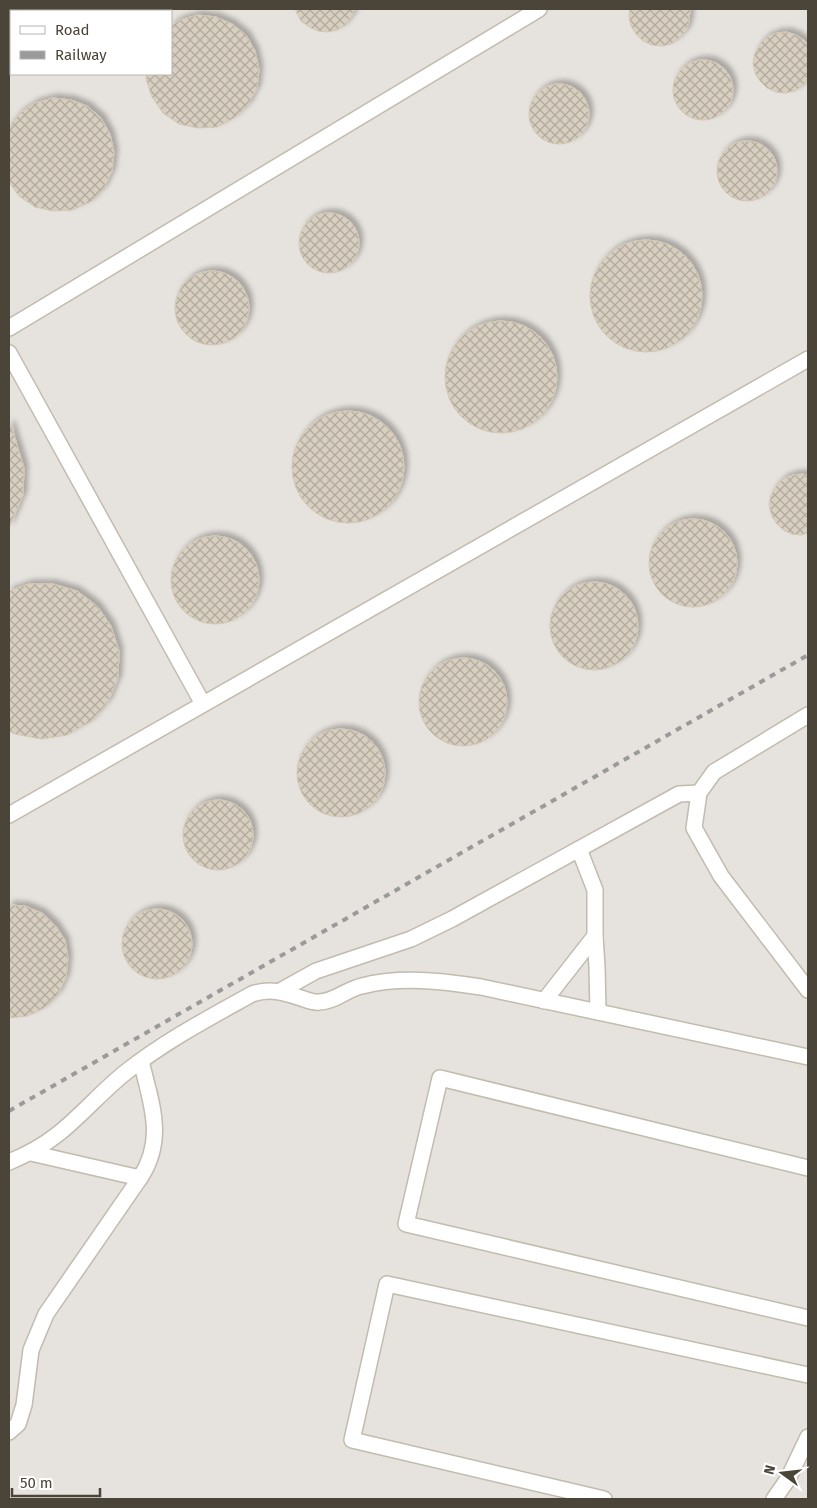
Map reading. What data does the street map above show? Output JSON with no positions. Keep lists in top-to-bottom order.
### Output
{
  "legend": ["Road", "Railway"],
  "scale_bar": "50 m",
  "north": "left"
}
